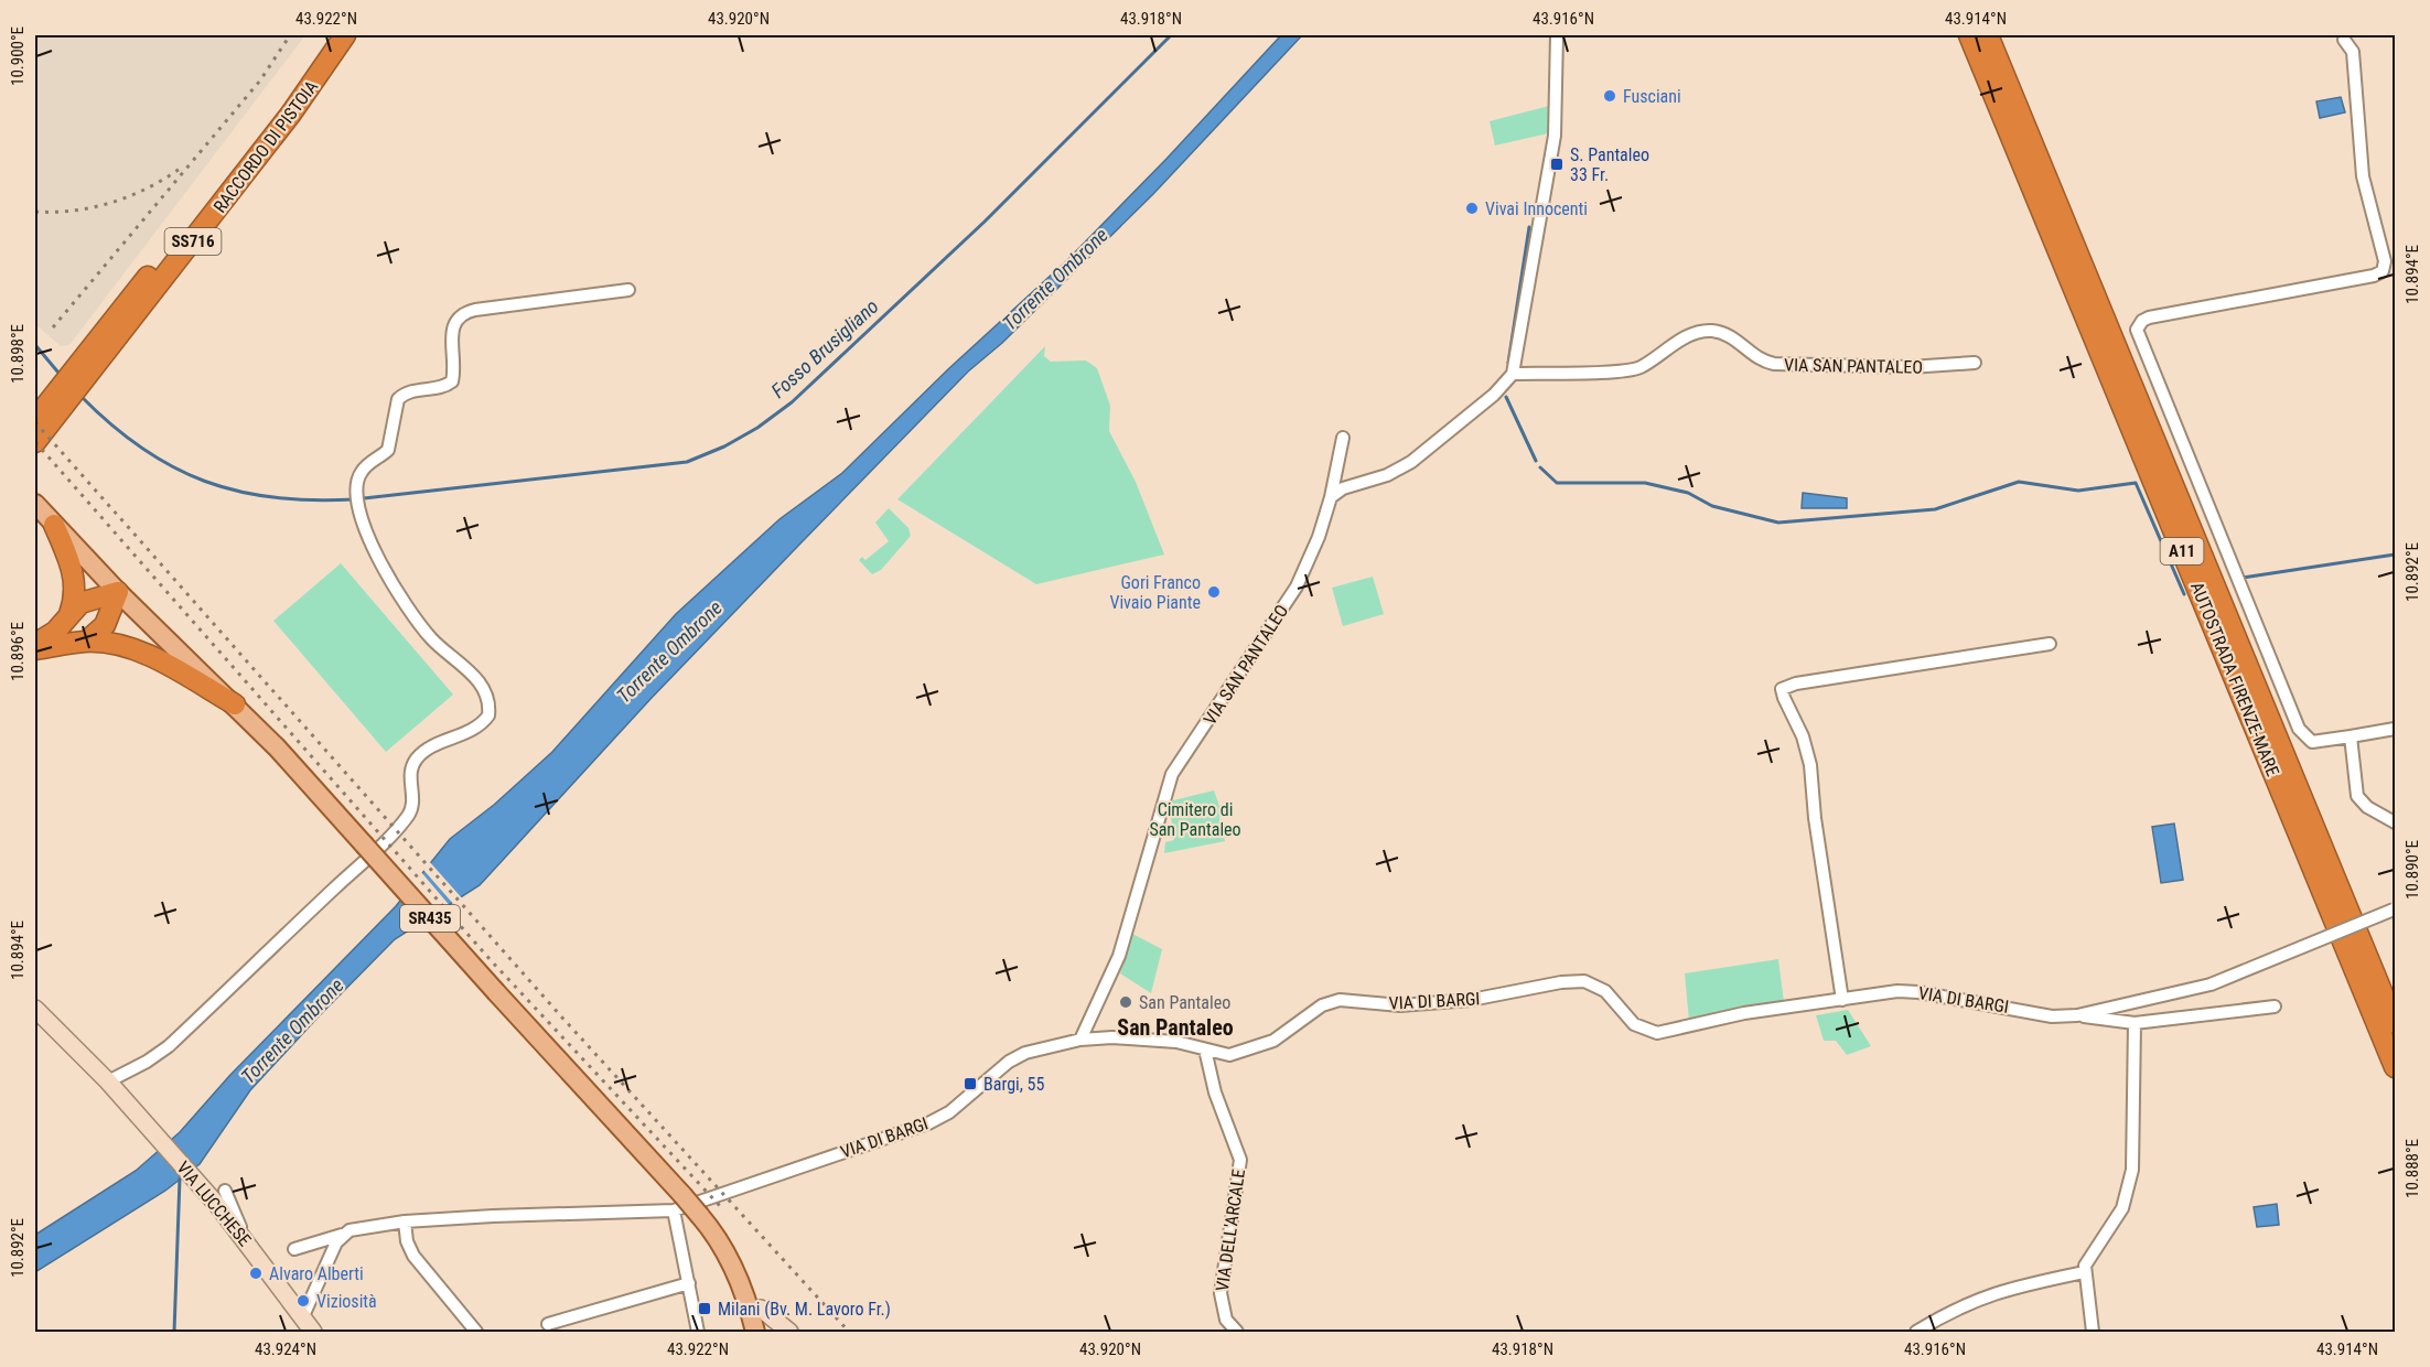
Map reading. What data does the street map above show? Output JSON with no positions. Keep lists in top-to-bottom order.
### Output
{
  "streets": {
    "highway": [
      "RACCORDO DI PISTOIA",
      "SS716",
      "A11",
      "AUTOSTRADA FIRENZE-MARE"
    ],
    "main road": ["SR435"],
    "street": [
      "VIA SAN PANTALEO",
      "VIA DI BARGI",
      "VIA LUCCHESE",
      "VIA DELL'ARCALE"
    ]
  },
  "crossings": [
    ["VIA SAN PANTALEO", "VIA DI BARGI"],
    ["SR435", "VIA DI BARGI"],
    ["VIA DI BARGI", "VIA DELL'ARCALE"]
  ],
  "districts": ["San Pantaleo"],
  "water": ["Torrente Ombrone", "Fosso Brusigliano"],
  "parks": ["Cimitero di San Pantaleo"],
  "places": {
    "other": [
      "Fusciani",
      "Vivai Innocenti",
      "Gori Franco Vivaio Piante",
      "San Pantaleo",
      "Alvaro Alberti",
      "Viziosità"
    ],
    "transit": ["S. Pantaleo 33 Fr.", "Bargi, 55", "Milani (Bv. M. Lavoro Fr.)"]
  },
  "coordinates": [
    "43.922°N",
    "43.920°N",
    "43.918°N",
    "43.916°N",
    "43.914°N",
    "10.900°E",
    "10.894°E",
    "10.898°E",
    "10.892°E",
    "10.896°E",
    "10.890°E",
    "10.888°E",
    "43.924°N"
  ]
}
